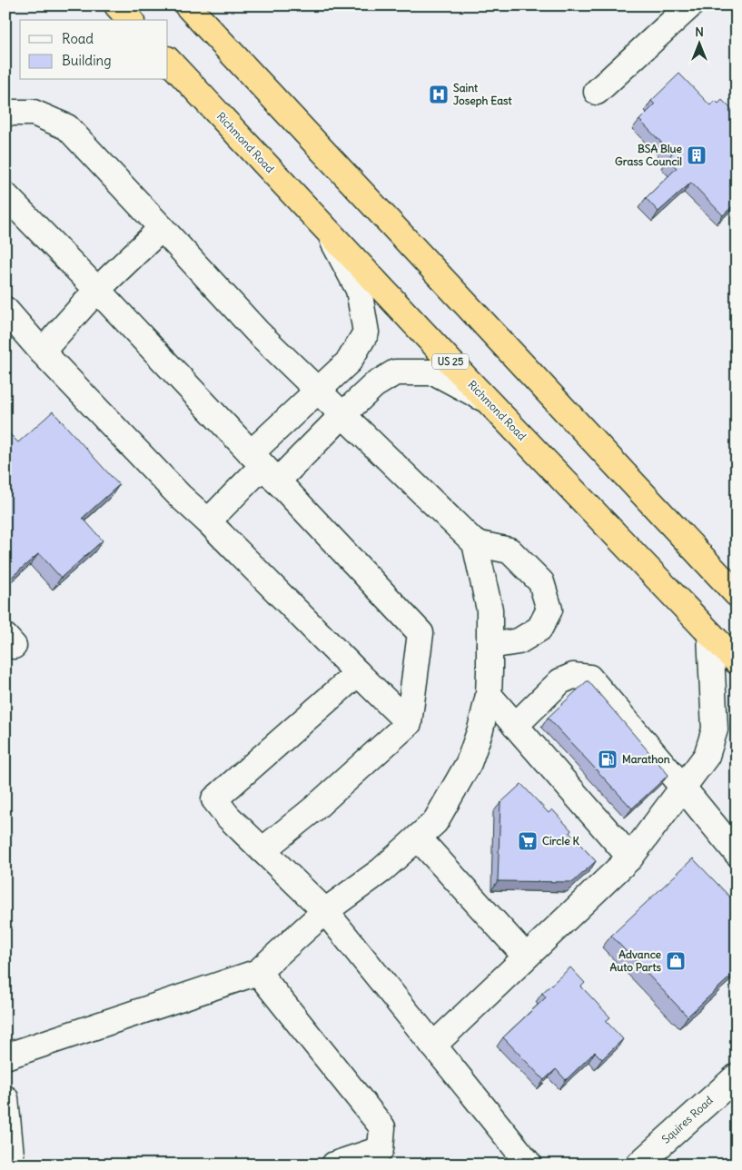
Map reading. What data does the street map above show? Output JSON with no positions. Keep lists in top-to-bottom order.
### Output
{
  "streets": {
    "highway": ["Richmond Road", "US 25"],
    "street": ["Squires Road"]
  },
  "places": {
    "hospital": ["Saint Joseph East"],
    "building": ["BSA Blue Grass Council"],
    "fuel station": ["Marathon"],
    "supermarket": ["Circle K"],
    "shop": ["Advance Auto Parts"]
  },
  "legend": ["Road", "Building"],
  "north": "top"
}
